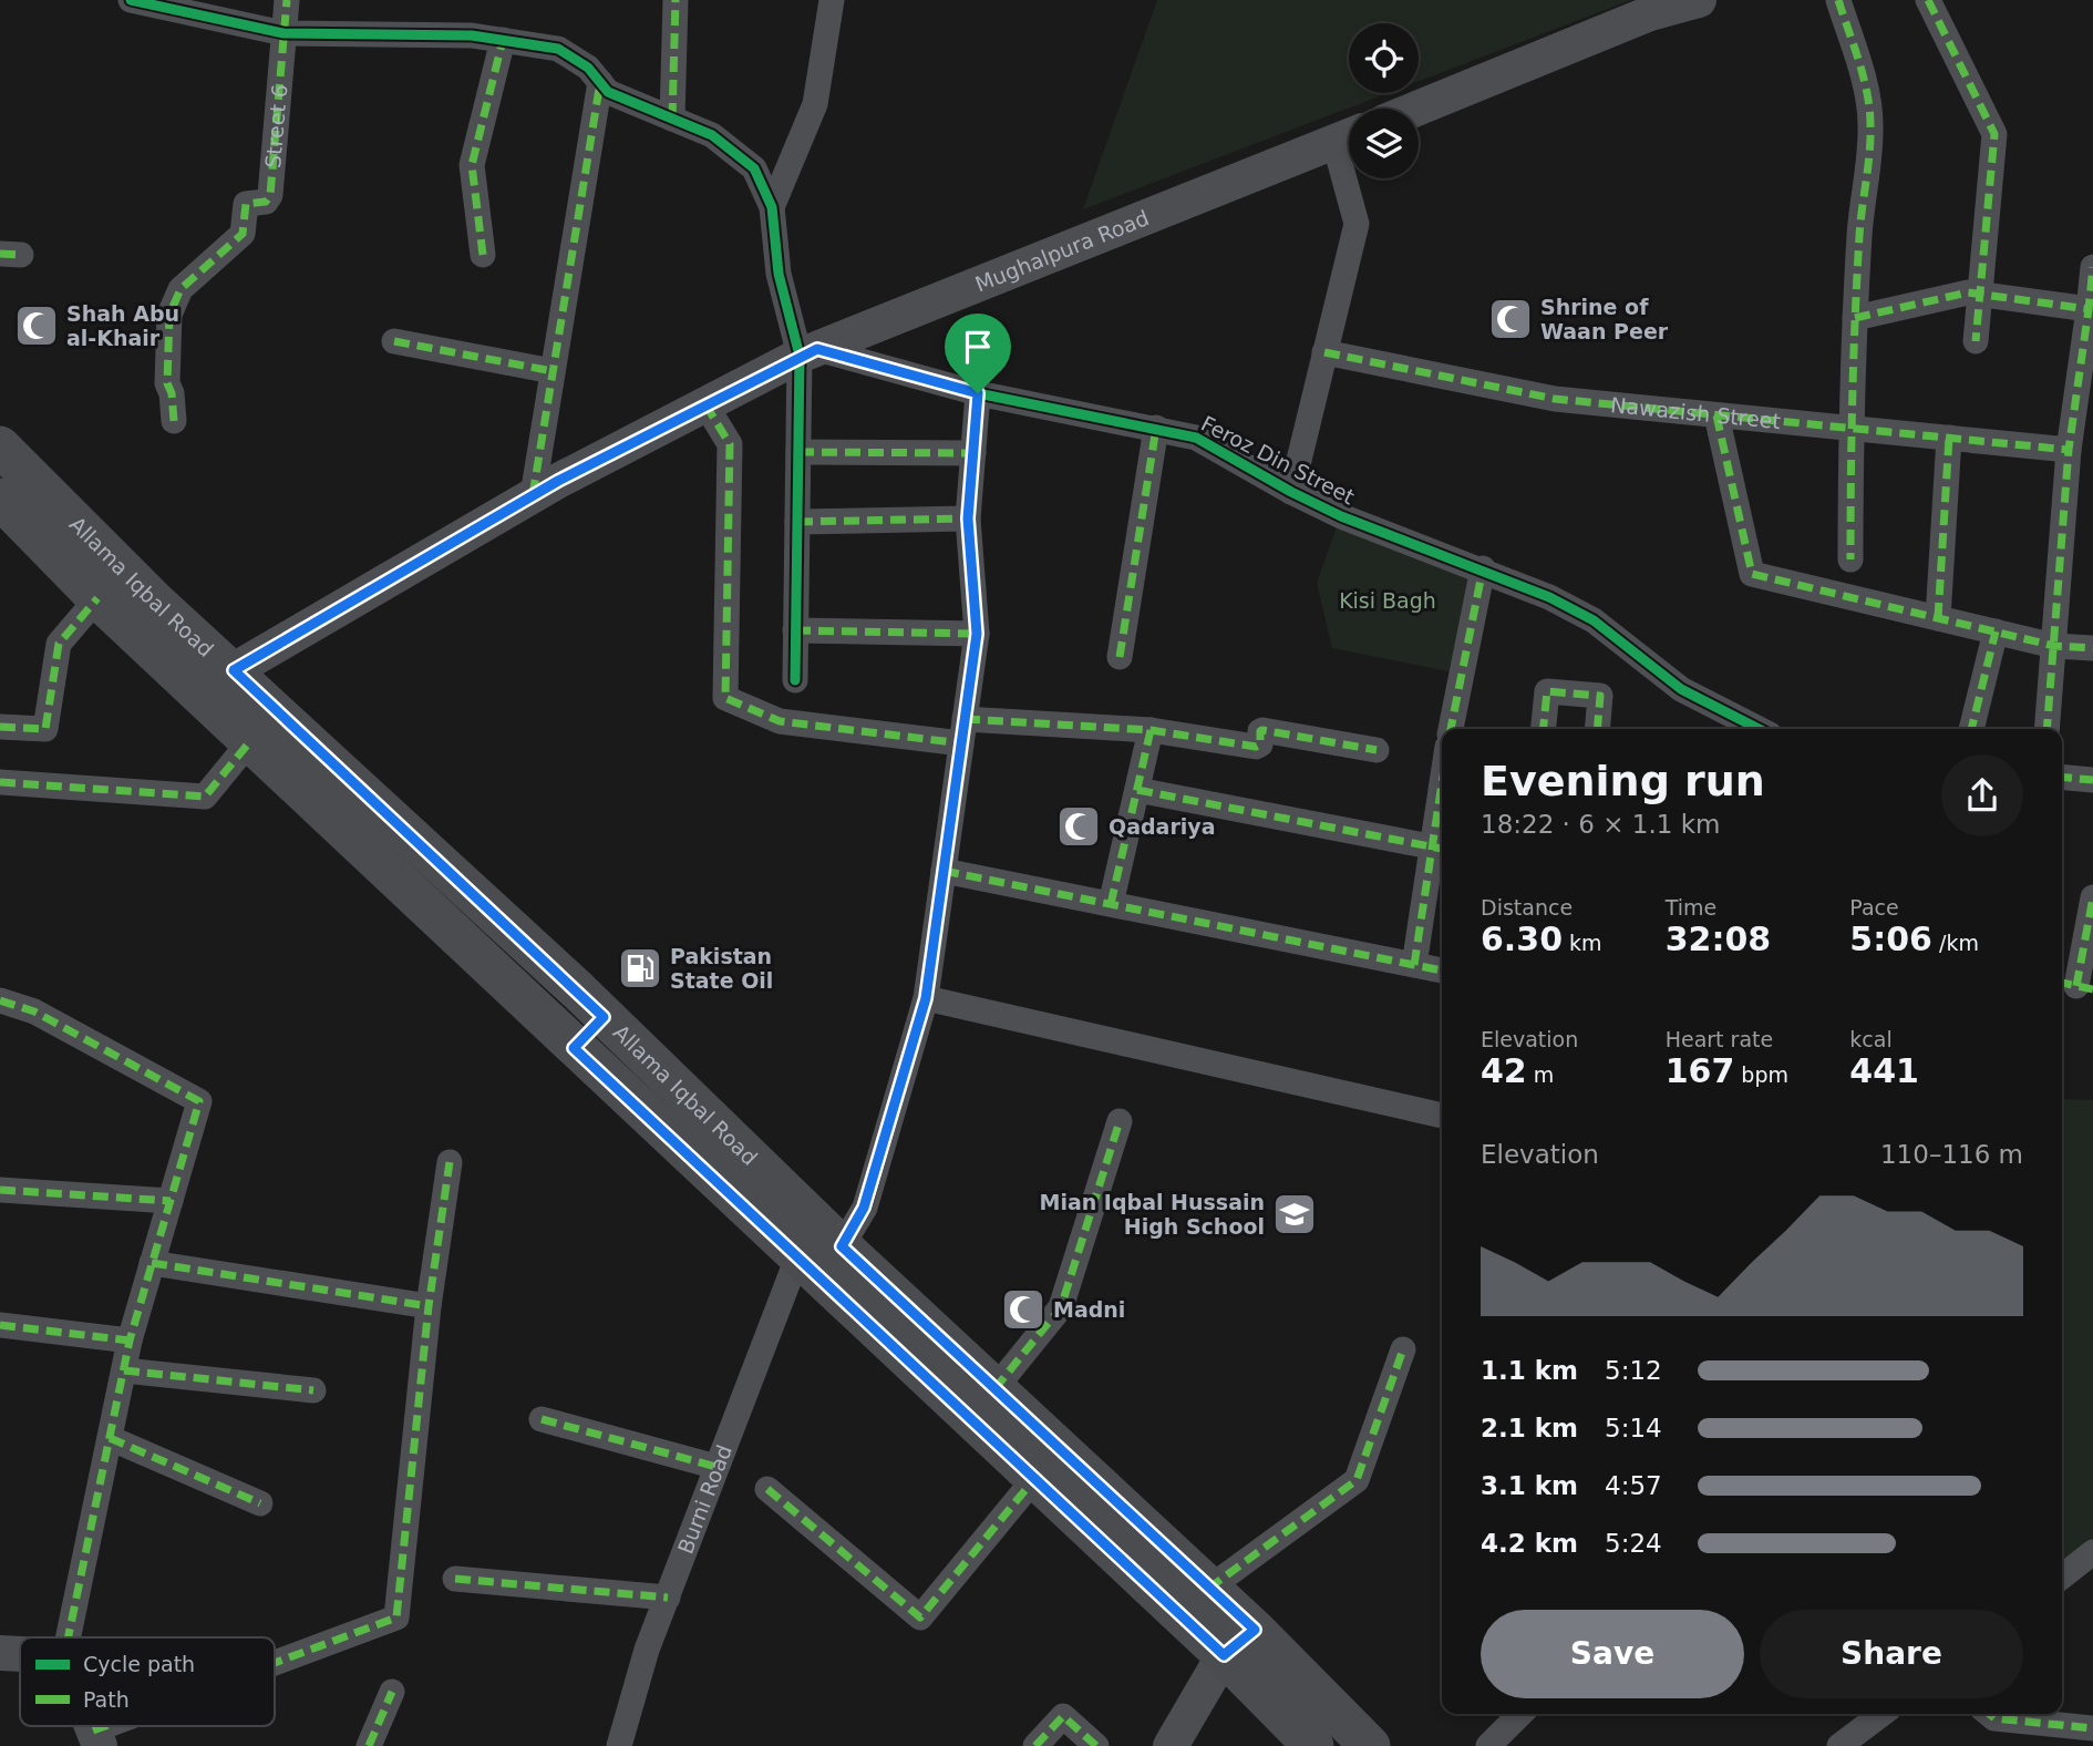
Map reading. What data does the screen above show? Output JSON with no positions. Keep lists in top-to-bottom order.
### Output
{
  "streets": {
    "main road": ["Mughalpura Road", "Allama Iqbal Road"],
    "street": [
      "Street 6",
      "Nawazish Street",
      "Feroz Din Street",
      "Burni Road"
    ]
  },
  "crossings": [
    ["Mughalpura Road", "Feroz Din Street"],
    ["Mughalpura Road", "Allama Iqbal Road"],
    ["Allama Iqbal Road", "Burni Road"]
  ],
  "parks": ["Kisi Bagh"],
  "places": {
    "mosque": [
      "Shrine of Waan Peer",
      "Shah Abu al-Khair",
      "Qadariya",
      "Madni"
    ],
    "fuel station": ["Pakistan State Oil"],
    "school or university": ["Mian Iqbal Hussain High School"]
  },
  "legend": ["Cycle path", "Path"],
  "page": {
    "heading": ["Evening run", "18:22 · 6 × 1.1 km"],
    "stats": [
      ["Distance", "6.30 km"],
      ["Time", "32:08"],
      ["Pace", "5:06 /km"],
      ["Elevation", "42 m"],
      ["Heart rate", "167 bpm"],
      ["kcal", "441"]
    ],
    "chart": ["Elevation", "110–116 m"],
    "list": [
      {
        "name": "1.1 km",
        "note": "5:12"
      },
      {
        "name": "2.1 km",
        "note": "5:14"
      },
      {
        "name": "3.1 km",
        "note": "4:57"
      },
      {
        "name": "4.2 km",
        "note": "5:24"
      }
    ],
    "buttons": ["Save", "Share"]
  }
}
